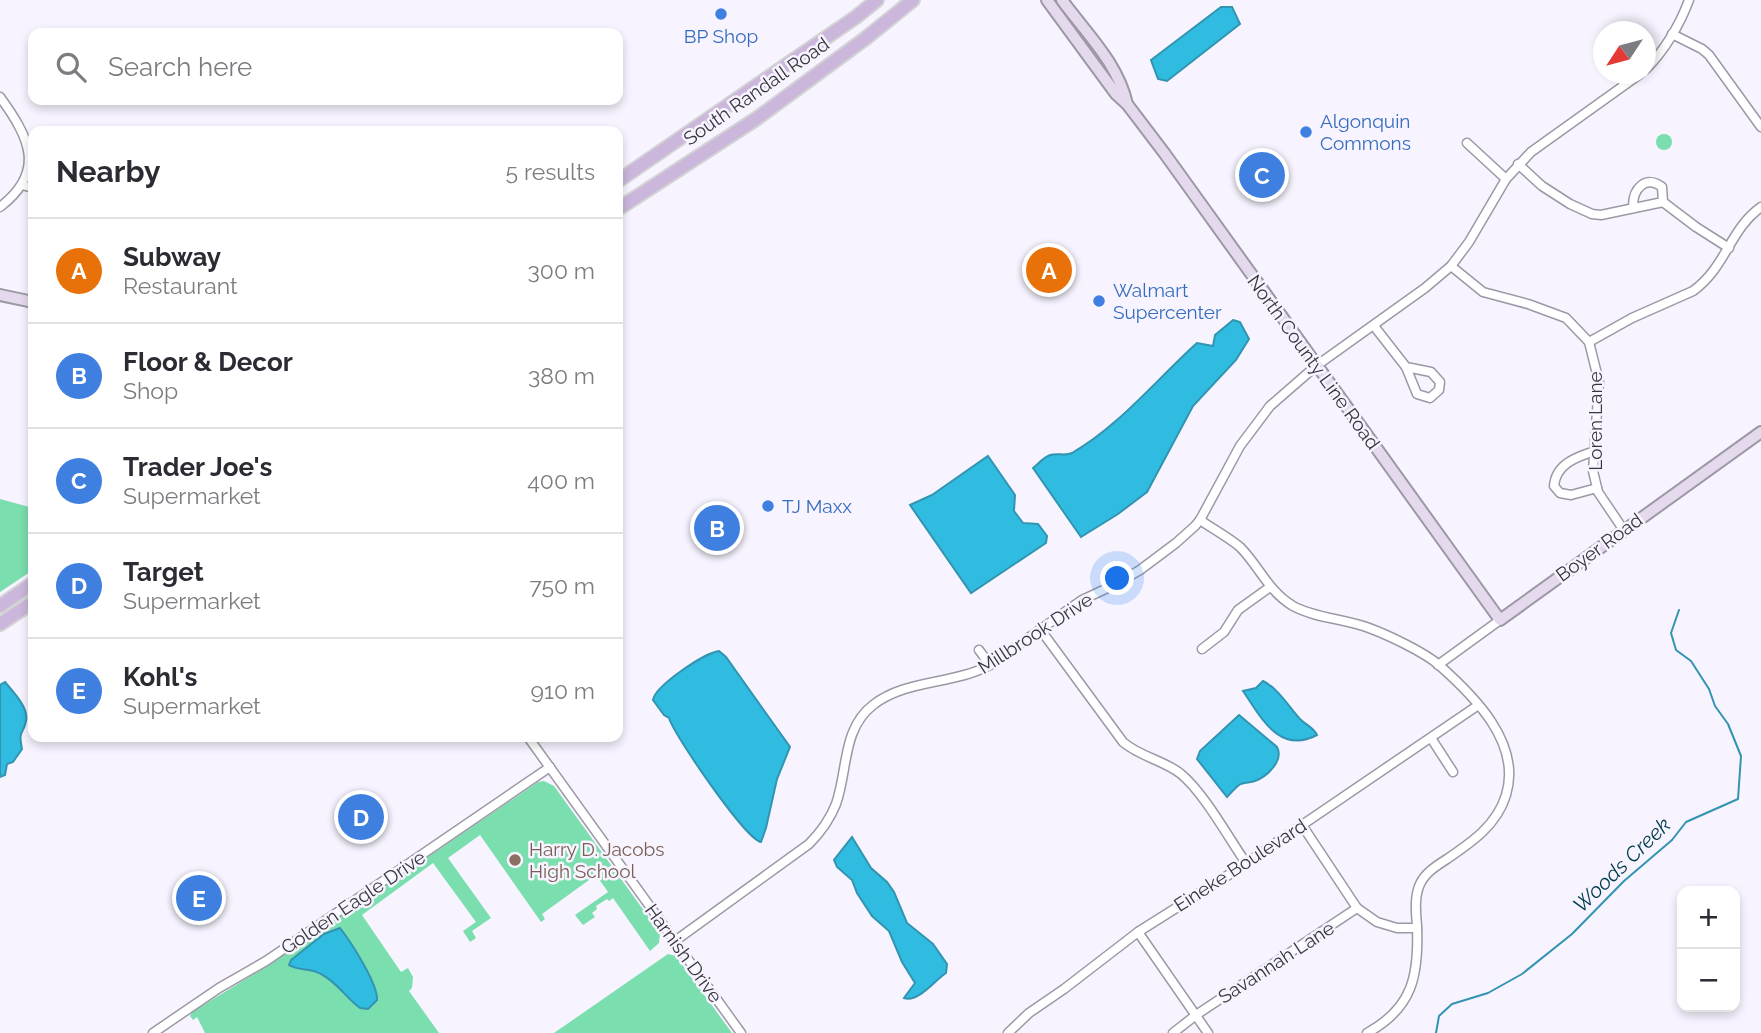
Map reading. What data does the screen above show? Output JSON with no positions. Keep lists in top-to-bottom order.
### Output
{
  "streets": {
    "main road": ["South Randall Road"],
    "street": [
      "North County Line Road",
      "Loren Lane",
      "Boyer Road",
      "Millbrook Drive",
      "Eineke Boulevard",
      "Golden Eagle Drive",
      "Harnish Drive",
      "Savannah Lane"
    ]
  },
  "crossings": [
    ["North County Line Road", "Boyer Road"],
    ["North County Line Road", "Millbrook Drive"],
    ["Loren Lane", "Boyer Road"],
    ["Millbrook Drive", "Harnish Drive"],
    ["Golden Eagle Drive", "Harnish Drive"]
  ],
  "water": ["Woods Creek"],
  "places": [
    "BP Shop",
    "Algonquin Commons",
    "Walmart Supercenter",
    "TJ Maxx",
    "Harry D. Jacobs High School"
  ],
  "north": "bottom left",
  "page": {
    "search": "Search here",
    "heading": ["Nearby", "5 results"],
    "pins": [
      "C",
      "A",
      "B",
      "D",
      "E"
    ],
    "list": [
      {
        "mark": "A",
        "name": "Subway",
        "note": "Restaurant",
        "value": "300 m"
      },
      {
        "mark": "B",
        "name": "Floor & Decor",
        "note": "Shop",
        "value": "380 m"
      },
      {
        "mark": "C",
        "name": "Trader Joe's",
        "note": "Supermarket",
        "value": "400 m"
      },
      {
        "mark": "D",
        "name": "Target",
        "note": "Supermarket",
        "value": "750 m"
      },
      {
        "mark": "E",
        "name": "Kohl's",
        "note": "Supermarket",
        "value": "910 m"
      }
    ],
    "map_buttons": ["+", "−"]
  }
}
